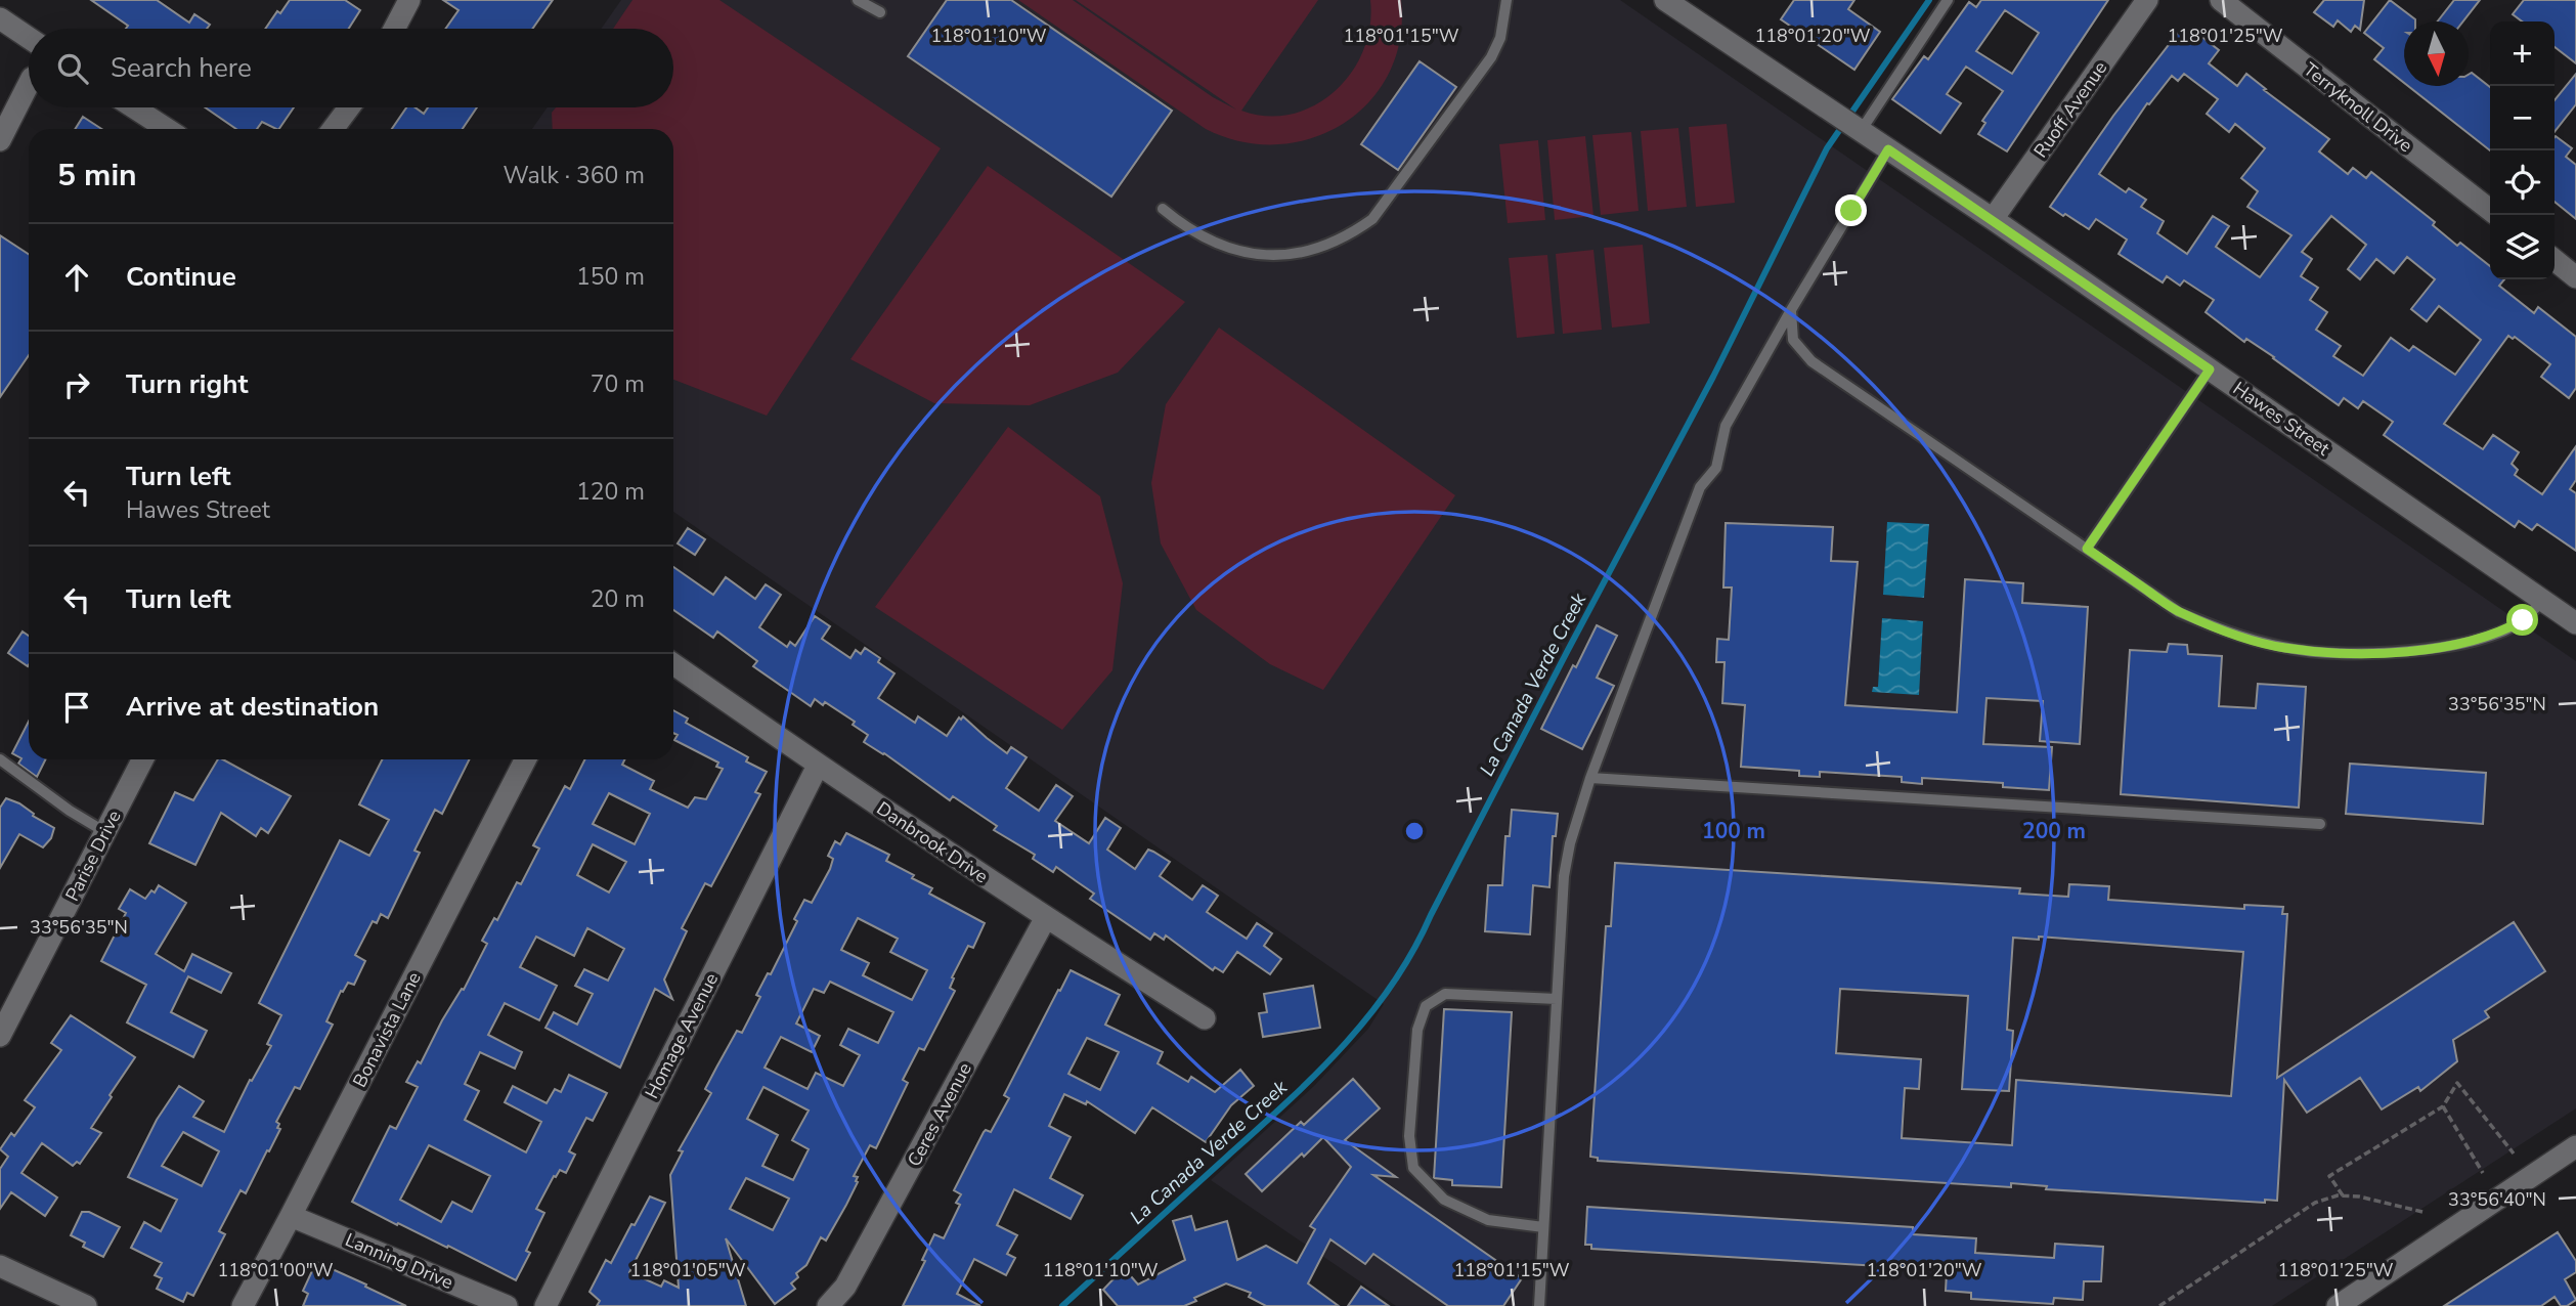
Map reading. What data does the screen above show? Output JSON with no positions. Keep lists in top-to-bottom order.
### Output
{
  "streets": {
    "street": [
      "Terryknoll Drive",
      "Ruoff Avenue",
      "Hawes Street",
      "Danbrook Drive",
      "Parise Drive",
      "Bonavista Lane",
      "Homage Avenue",
      "Ceres Avenue",
      "Lanning Drive"
    ]
  },
  "crossings": [
    ["Ruoff Avenue", "Hawes Street"],
    ["Danbrook Drive", "Homage Avenue"],
    ["Danbrook Drive", "Ceres Avenue"],
    ["Bonavista Lane", "Lanning Drive"]
  ],
  "water": ["La Canada Verde Creek"],
  "north": "bottom",
  "page": {
    "map_buttons": ["+", "−"],
    "search": "Search here",
    "heading": ["5 min", "Walk · 360 m"],
    "list": [
      ["Continue", "150 m"],
      ["Turn right", "70 m"],
      ["Turn left", "Hawes Street", "120 m"],
      ["Turn left", "20 m"],
      "Arrive at destination"
    ]
  },
  "coordinates": [
    "118°01'10\"W",
    "118°01'15\"W",
    "118°01'20\"W",
    "118°01'25\"W",
    "33°56'35\"N",
    "33°56'40\"N",
    "118°01'00\"W",
    "118°01'05\"W"
  ],
  "rings": ["100 m", "200 m"]
}
